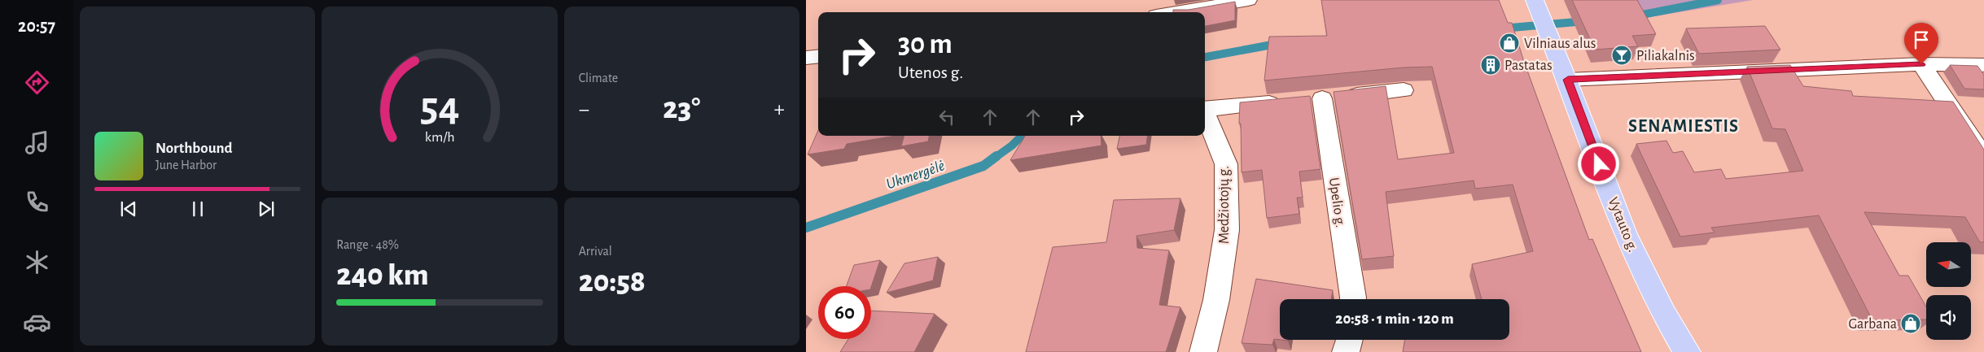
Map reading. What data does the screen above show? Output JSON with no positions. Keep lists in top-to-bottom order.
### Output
{
  "streets": {
    "main road": ["Vytauto g."],
    "street": ["Upelio g.", "Medžiotojų g."]
  },
  "districts": ["SENAMIESTIS"],
  "water": ["Ukmergėlė"],
  "places": {
    "shop": ["Vilniaus alus", "Garbana"],
    "bar": ["Piliakalnis"],
    "building": ["Pastatas"]
  },
  "north": "left",
  "page": {
    "tabs": "20:57",
    "tile": [
      "Climate",
      ["Range · 48%", "240 km"],
      ["Arrival", "20:58"]
    ],
    "turn": ["30 m", "Utenos g."],
    "heat": ["−", "23°", "+"],
    "song": ["Northbound", "June Harbor"],
    "limit": "60",
    "trip": "20:58 · 1 min · 120 m",
    "gauge": ["54", "km/h"]
  }
}
